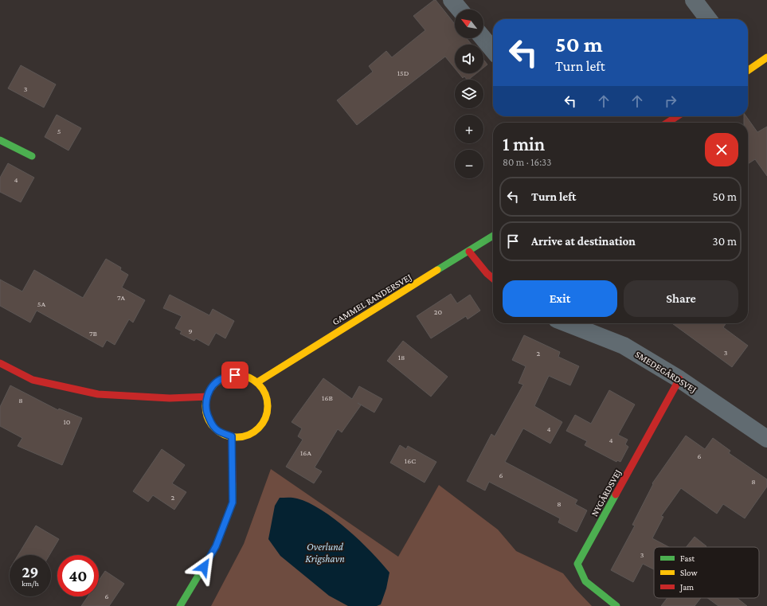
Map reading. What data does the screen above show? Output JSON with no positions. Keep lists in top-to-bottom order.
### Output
{
  "streets": {
    "street": ["GAMMEL RANDERSVEJ", "SMEDEGÅRDSVEJ", "NYGÅRDSVEJ"]
  },
  "crossings": [
    ["SMEDEGÅRDSVEJ", "NYGÅRDSVEJ"]
  ],
  "water": ["Overlund Krigshavn"],
  "house_numbers": [
    "15D",
    "3",
    "5",
    "4",
    "7A",
    "5A",
    "20",
    "9",
    "7B",
    "3",
    "2",
    "18",
    "16B",
    "8",
    "10",
    "4",
    "4",
    "16A",
    "6",
    "16C",
    "6",
    "8",
    "2",
    "8",
    "3",
    "6"
  ],
  "legend": ["Fast", "Slow", "Jam"],
  "north": "top left",
  "page": {
    "map_buttons": ["+", "−"],
    "turn": ["50 m", "Turn left"],
    "heading": ["1 min", "80 m · 16:33"],
    "list": [
      {
        "name": "Turn left",
        "value": "50 m"
      },
      {
        "name": "Arrive at destination",
        "value": "30 m"
      }
    ],
    "buttons": ["Exit", "Share"],
    "speed": "29 km/h",
    "limit": "40"
  }
}
